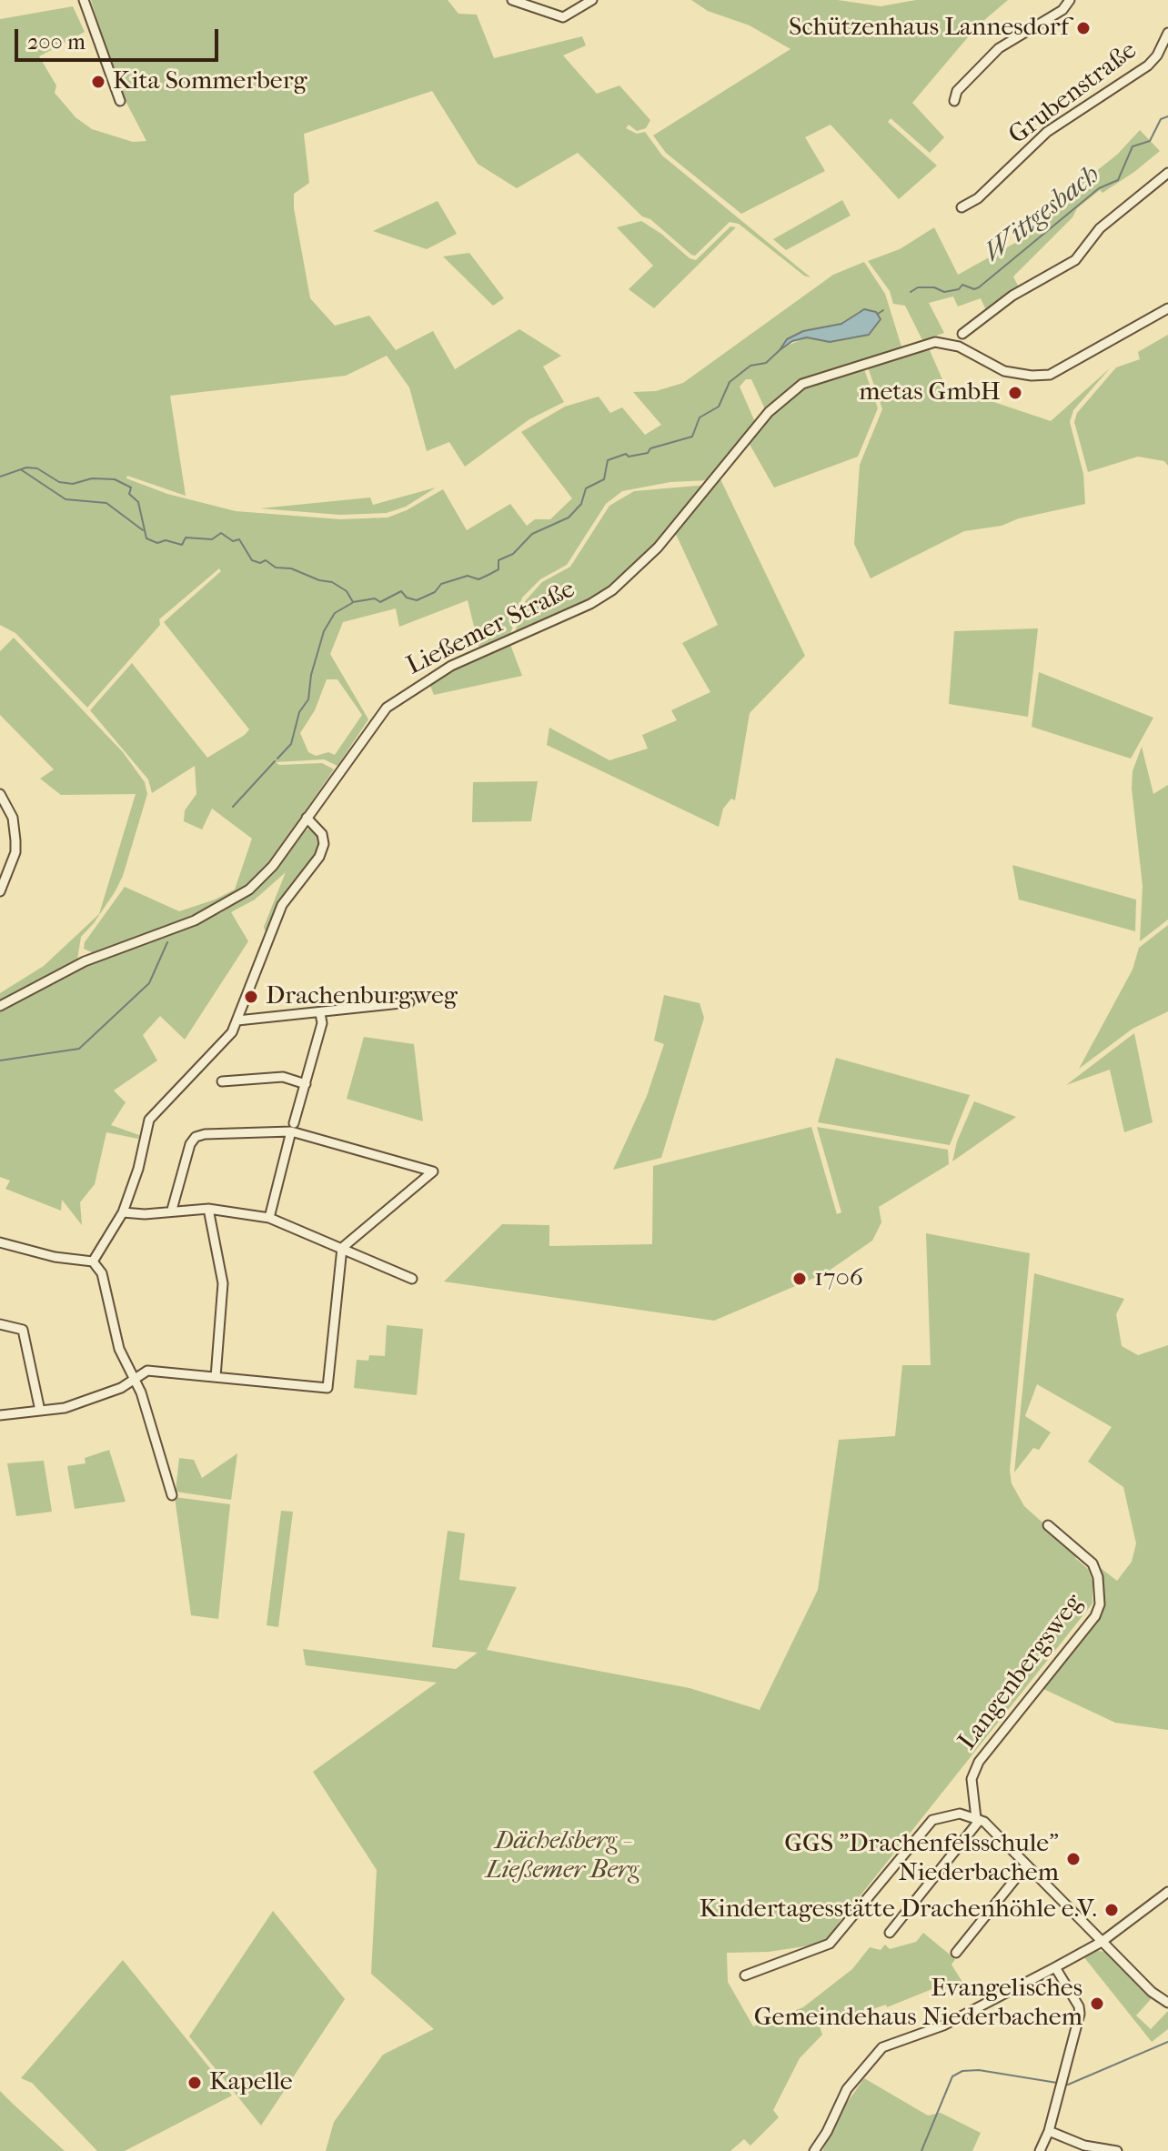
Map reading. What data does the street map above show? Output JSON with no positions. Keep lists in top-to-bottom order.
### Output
{
  "streets": {
    "street": ["Grubenstraße", "Ließemer Straße", "Langenbergsweg"]
  },
  "water": ["Wittgesbach"],
  "parks": ["Dächelsberg - Ließemer Berg"],
  "places": [
    "Schützenhaus Lannesdorf",
    "Kita Sommerberg",
    "metas GmbH",
    "Drachenburgweg",
    "1706",
    "GGS \"Drachenfelsschule\" Niederbachem",
    "Kindertagesstätte Drachenhöhle e.V.",
    "Evangelisches Gemeindehaus Niederbachem",
    "Kapelle"
  ],
  "scale_bar": "200 m"
}
